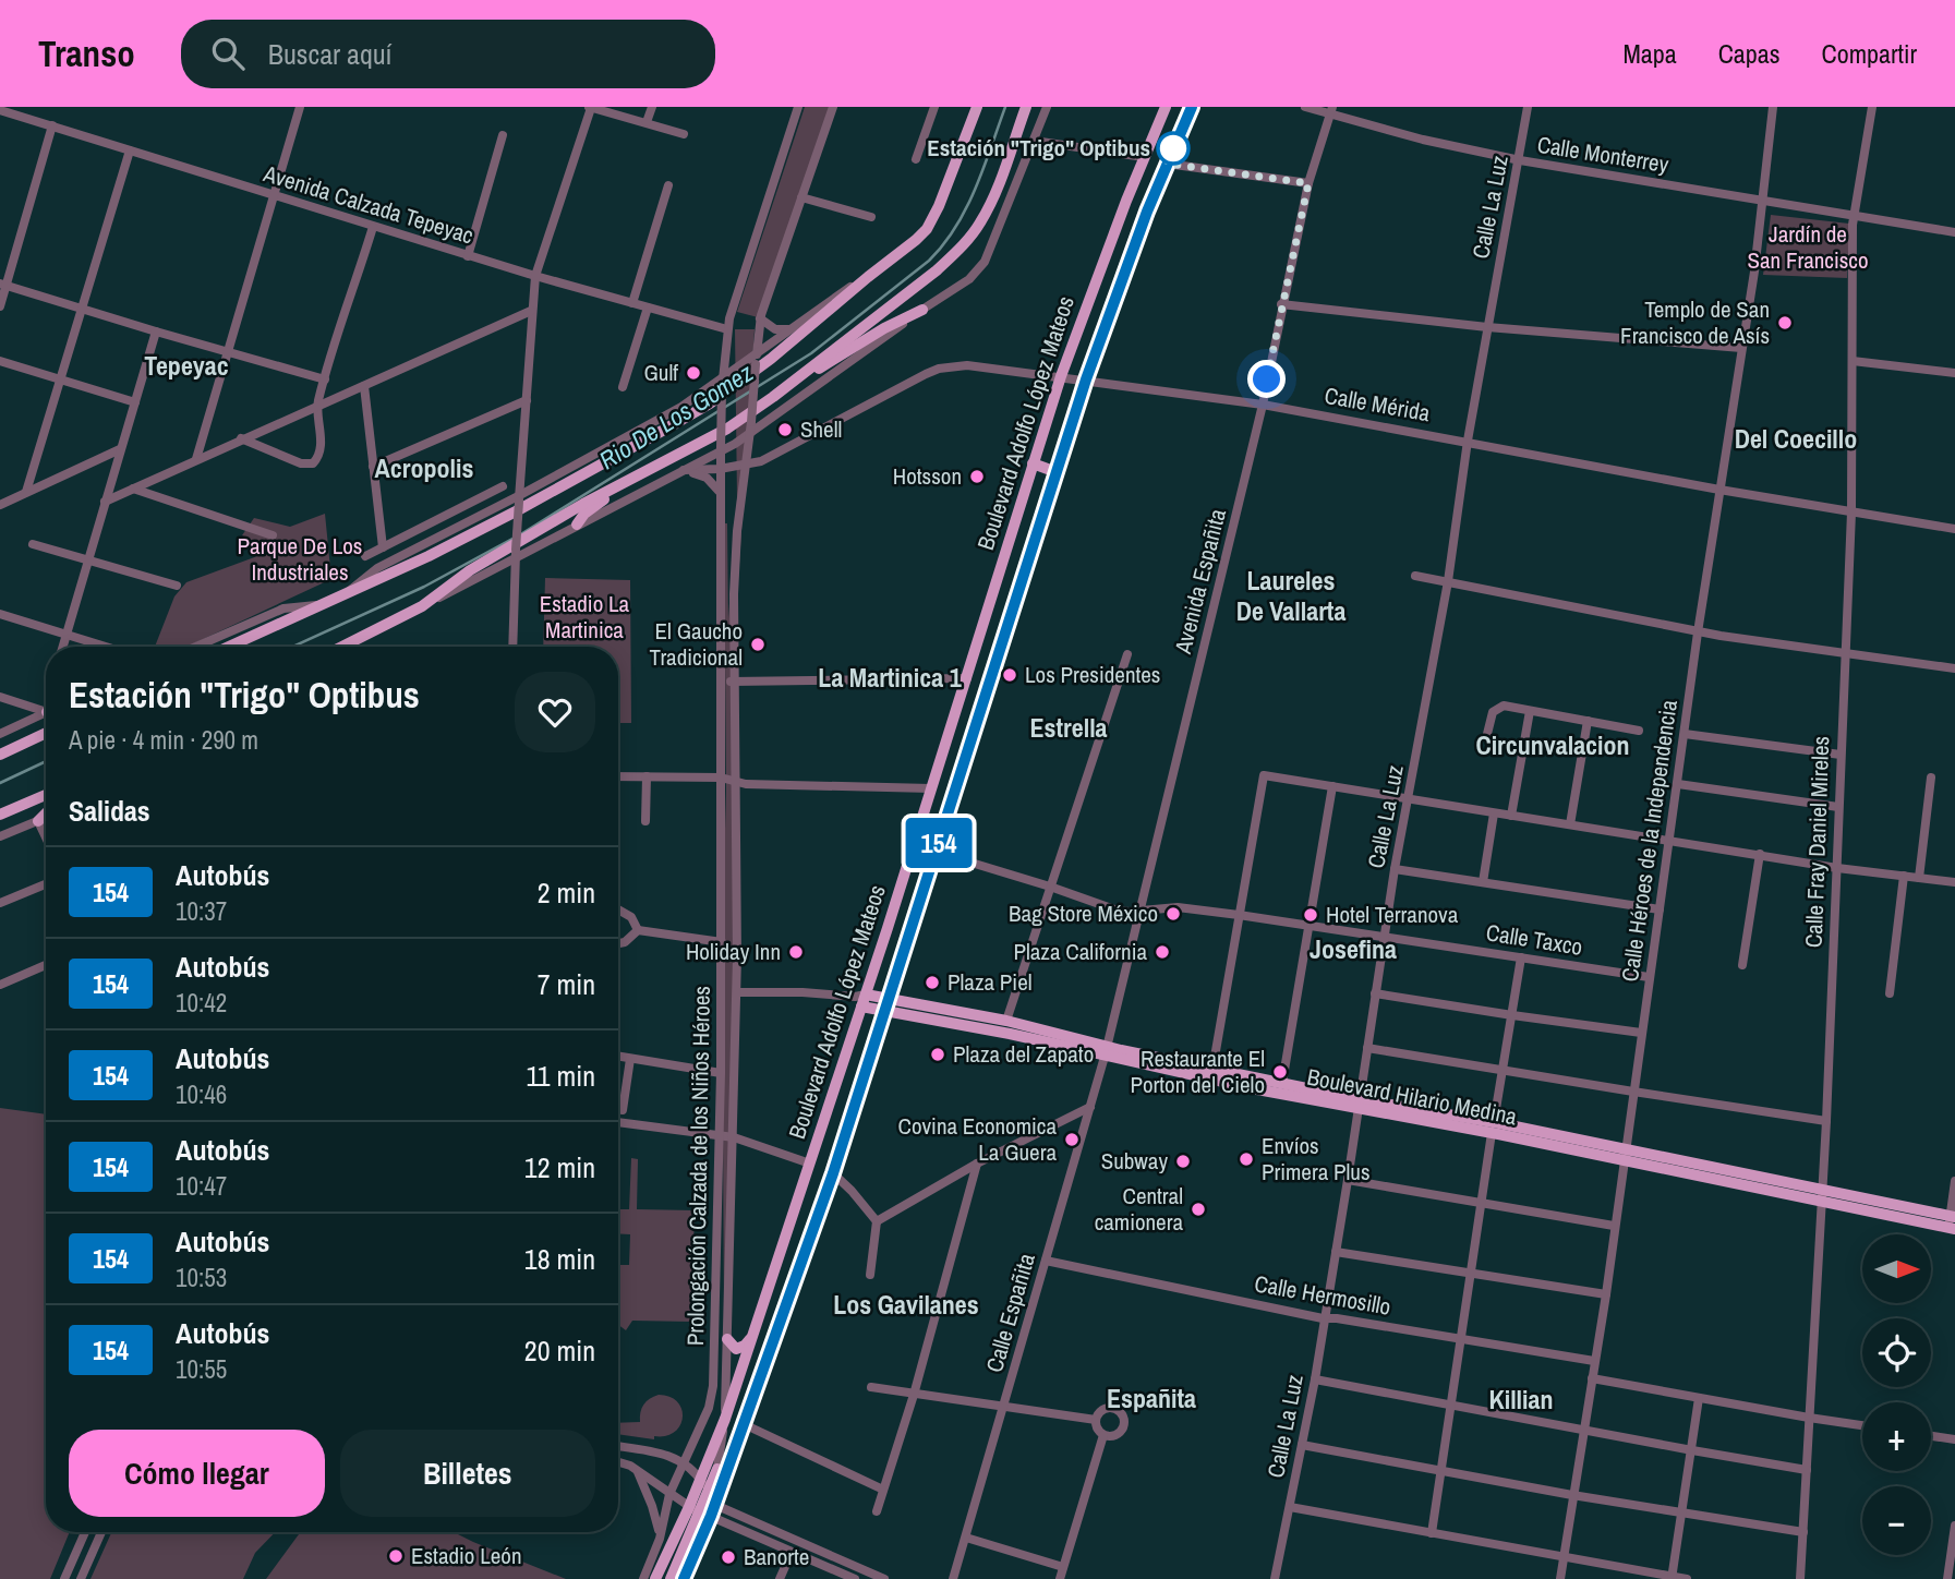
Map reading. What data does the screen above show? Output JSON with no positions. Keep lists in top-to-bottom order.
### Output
{
  "streets": {
    "main road": ["Boulevard Adolfo López Mateos", "Boulevard Hilario Medina"],
    "street": [
      "Calle Monterrey",
      "Avenida Calzada Tepeyac",
      "Calle La Luz",
      "Calle Mérida",
      "Avenida Españita",
      "Calle Héroes de la Independencia",
      "Calle Fray Daniel Mireles",
      "Calle Taxco",
      "Prolongación Calzada de los Niños Héroes",
      "Calle Hermosillo",
      "Calle Españita"
    ]
  },
  "crossings": [
    ["Calle Monterrey", "Calle La Luz"],
    ["Calle Monterrey", "Avenida Españita"],
    ["Calle Monterrey", "Calle Héroes de la Independencia"],
    ["Calle Monterrey", "Calle Fray Daniel Mireles"],
    ["Avenida Calzada Tepeyac", "Prolongación Calzada de los Niños Héroes"],
    ["Calle La Luz", "Calle Mérida"],
    ["Calle La Luz", "Calle Taxco"],
    ["Calle La Luz", "Boulevard Hilario Medina"],
    ["Calle La Luz", "Calle Hermosillo"],
    ["Calle Mérida", "Boulevard Adolfo López Mateos"],
    ["Calle Mérida", "Avenida Españita"],
    ["Calle Mérida", "Calle Héroes de la Independencia"],
    ["Calle Mérida", "Calle Fray Daniel Mireles"],
    ["Calle Mérida", "Prolongación Calzada de los Niños Héroes"],
    ["Boulevard Adolfo López Mateos", "Calle Taxco"],
    ["Boulevard Adolfo López Mateos", "Boulevard Hilario Medina"],
    ["Boulevard Adolfo López Mateos", "Prolongación Calzada de los Niños Héroes"],
    ["Avenida Españita", "Calle Taxco"],
    ["Avenida Españita", "Boulevard Hilario Medina"],
    ["Avenida Españita", "Calle Españita"],
    ["Calle Héroes de la Independencia", "Calle Taxco"],
    ["Calle Héroes de la Independencia", "Boulevard Hilario Medina"],
    ["Calle Héroes de la Independencia", "Calle Hermosillo"],
    ["Calle Fray Daniel Mireles", "Boulevard Hilario Medina"],
    ["Boulevard Hilario Medina", "Calle Españita"],
    ["Calle Hermosillo", "Calle Españita"]
  ],
  "districts": [
    "Tepeyac",
    "Del Coecillo",
    "Acropolis",
    "Laureles De Vallarta",
    "La Martinica 1",
    "Estrella",
    "Circunvalacion",
    "Josefina",
    "Los Gavilanes",
    "Españita",
    "Killian"
  ],
  "water": ["Rio De Los Gomez"],
  "parks": ["Jardín de San Francisco", "Parque De Los Industriales", "Estadio La Martinica"],
  "places": [
    "Estación \"Trigo\" Optibus",
    "Templo de San Francisco de Asís",
    "Gulf",
    "Shell",
    "Hotsson",
    "El Gaucho Tradicional",
    "Los Presidentes",
    "Bag Store México",
    "Hotel Terranova",
    "Holiday Inn",
    "Plaza California",
    "Plaza Piel",
    "Plaza del Zapato",
    "Restaurante El Porton del Cielo",
    "Covina Economica La Guera",
    "Envíos Primera Plus",
    "Subway",
    "Central camionera",
    "Estadio León",
    "Banorte"
  ],
  "lines": ["bus line 154"],
  "north": "right",
  "page": {
    "header": "Transo",
    "search": "Buscar aquí",
    "nav": ["Mapa", "Capas", "Compartir"],
    "on_map": "154",
    "heading": [
      ["Estación \"Trigo\" Optibus", "A pie · 4 min · 290 m"],
      "Salidas"
    ],
    "list": [
      {
        "mark": "154",
        "name": "Autobús",
        "note": "10:37",
        "value": "2 min"
      },
      {
        "mark": "154",
        "name": "Autobús",
        "note": "10:42",
        "value": "7 min"
      },
      {
        "mark": "154",
        "name": "Autobús",
        "note": "10:46",
        "value": "11 min"
      },
      {
        "mark": "154",
        "name": "Autobús",
        "note": "10:47",
        "value": "12 min"
      },
      {
        "mark": "154",
        "name": "Autobús",
        "note": "10:53",
        "value": "18 min"
      },
      {
        "mark": "154",
        "name": "Autobús",
        "note": "10:55",
        "value": "20 min"
      }
    ],
    "map_buttons": ["+", "−"],
    "buttons": ["Cómo llegar", "Billetes"]
  }
}
